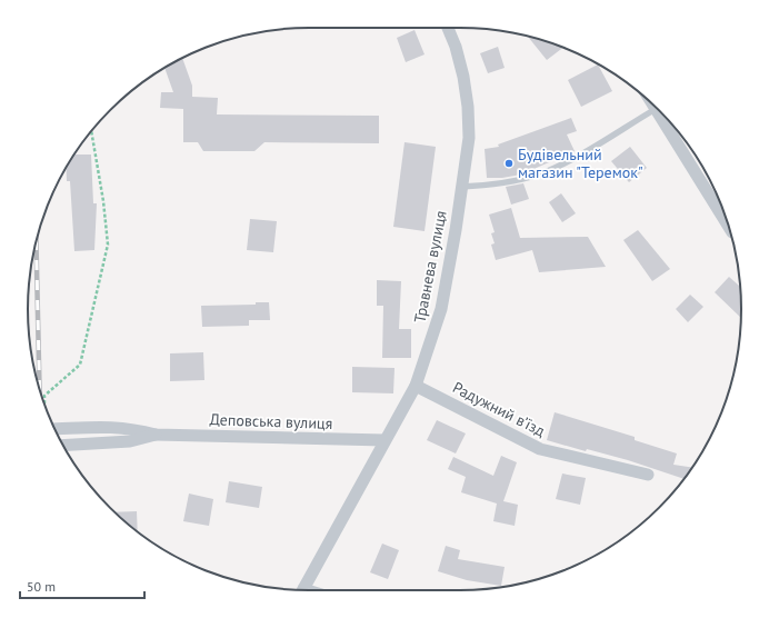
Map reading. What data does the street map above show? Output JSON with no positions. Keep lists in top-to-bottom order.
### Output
{
  "streets": {
    "street": ["Травнева вулиця", "Радужний в’їзд", "Деповська вулиця"]
  },
  "crossings": [
    ["Травнева вулиця", "Радужний в’їзд"],
    ["Травнева вулиця", "Деповська вулиця"]
  ],
  "places": ["Будівельний магазин \"Теремок\""],
  "scale_bar": "50 m"
}
